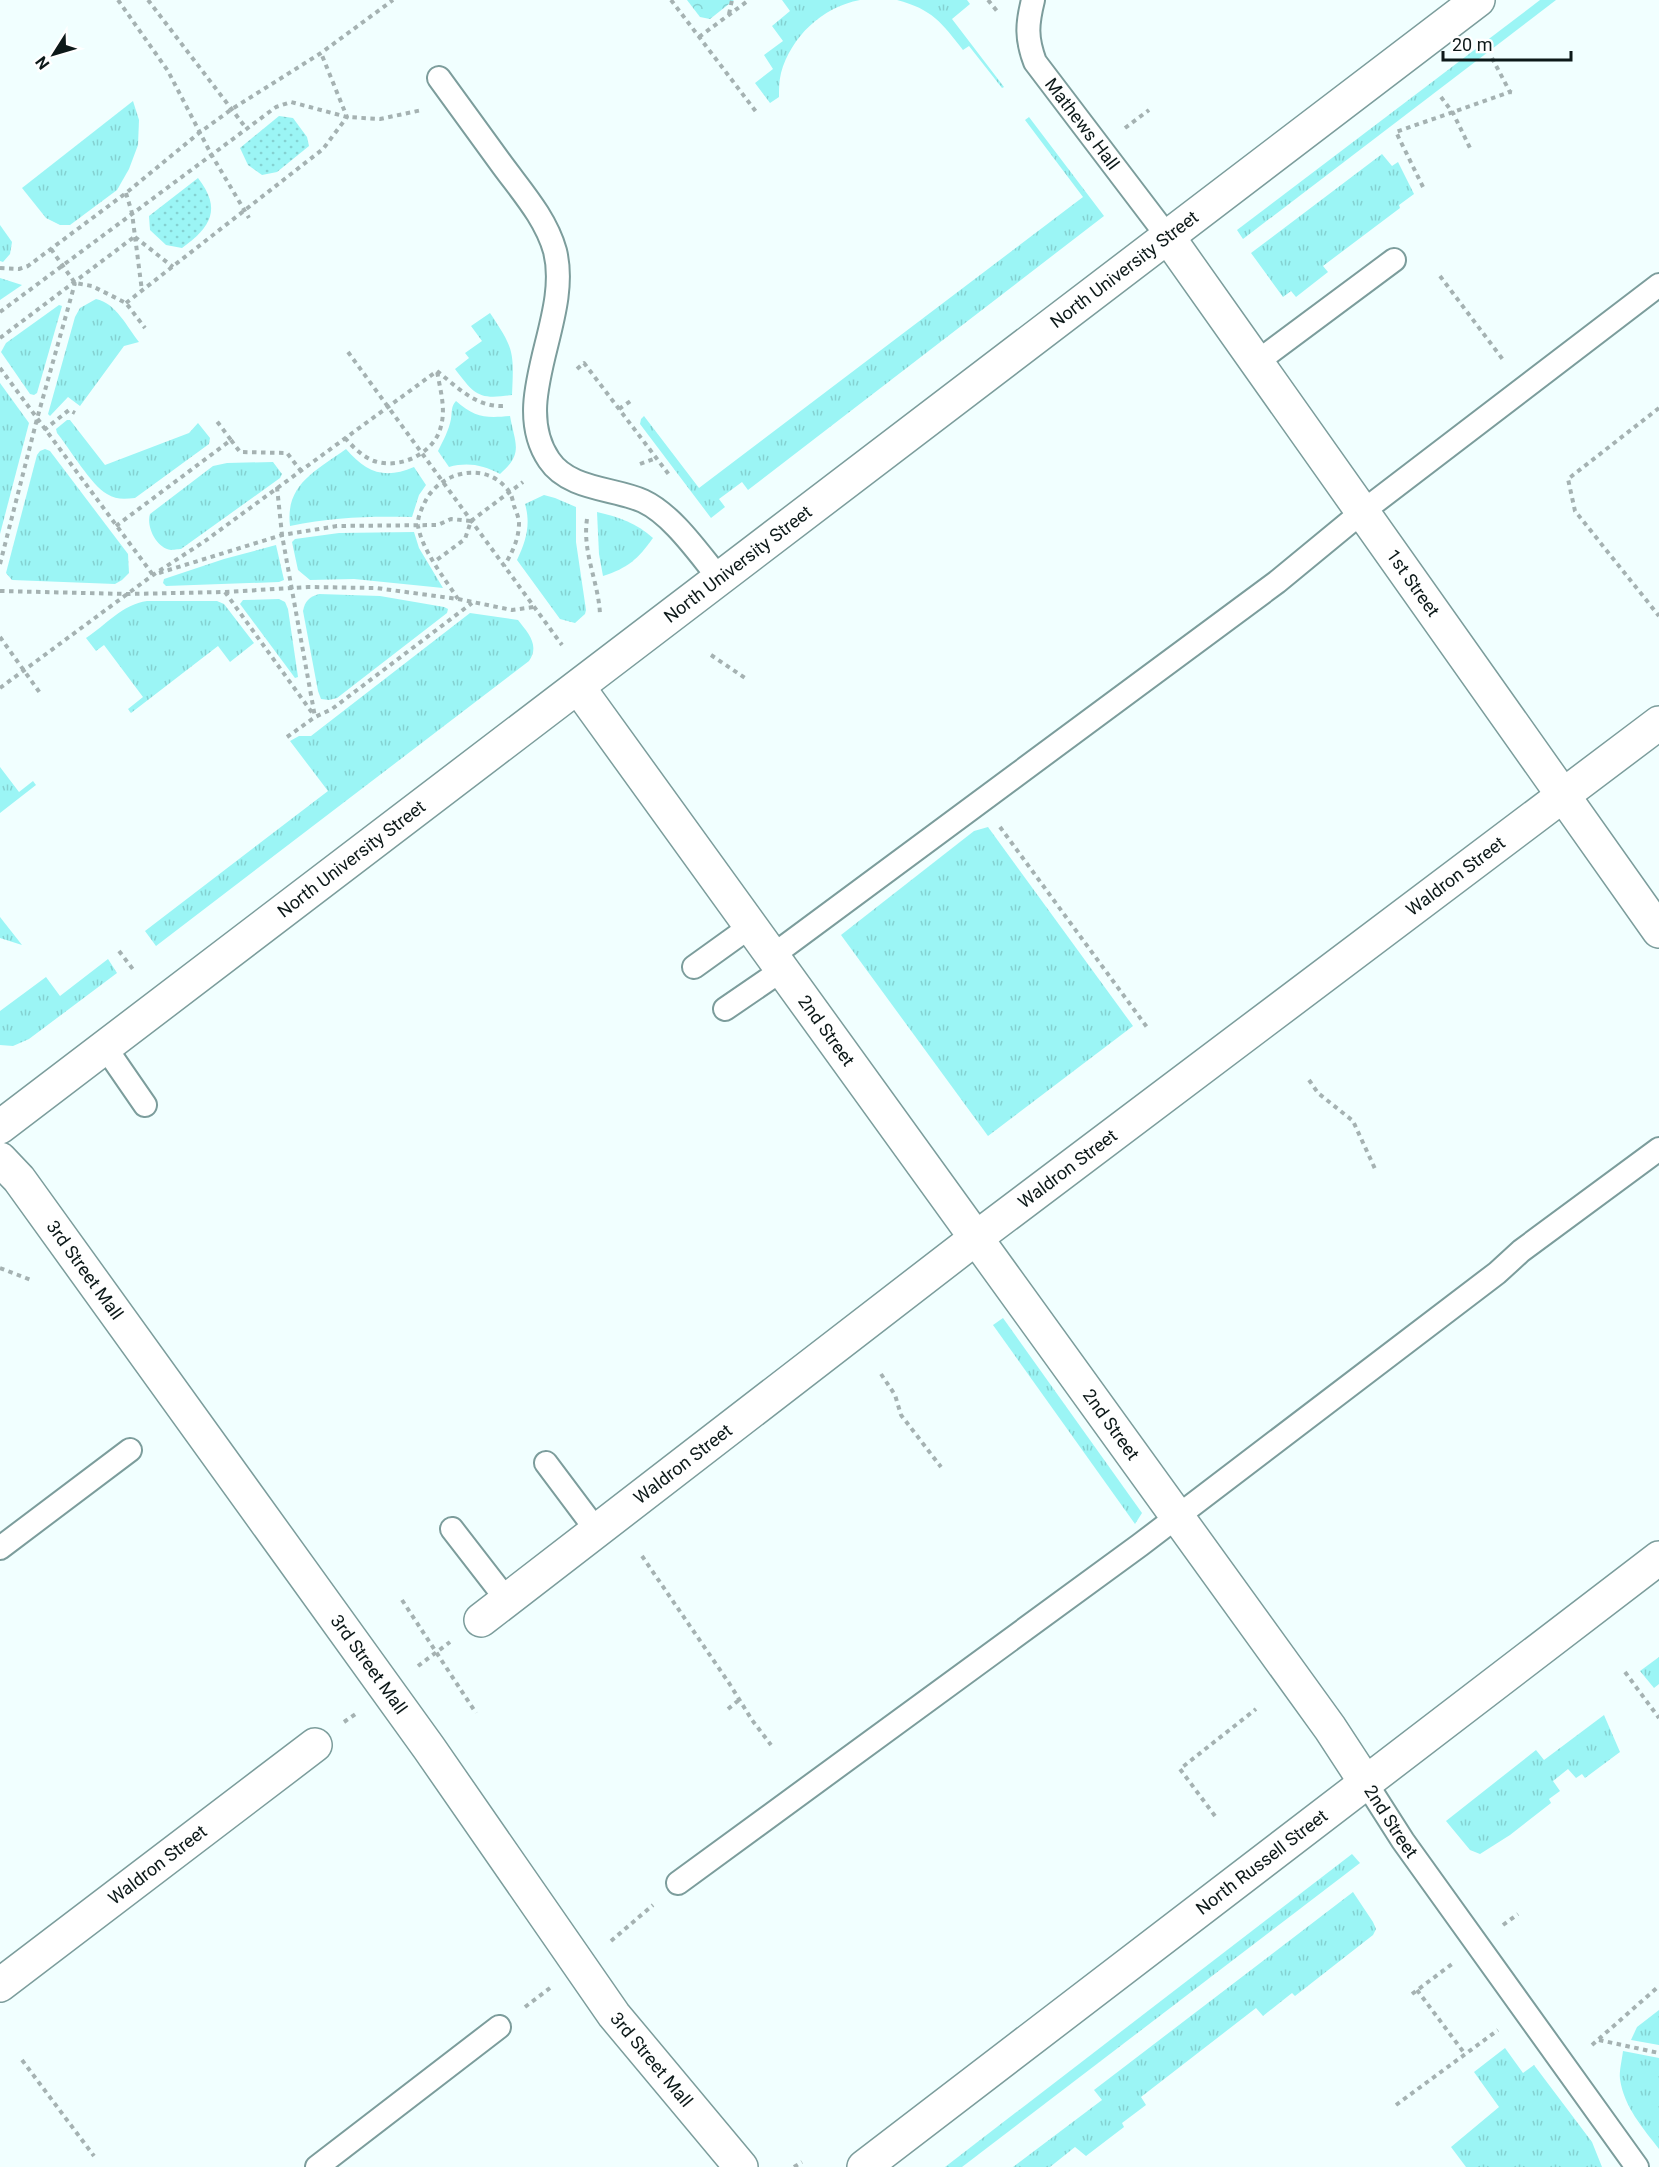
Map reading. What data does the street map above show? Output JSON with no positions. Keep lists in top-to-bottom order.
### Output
{
  "streets": {
    "street": [
      "North University Street",
      "1st Street",
      "Waldron Street",
      "2nd Street",
      "3rd Street Mall",
      "North Russell Street"
    ],
    "lane": ["Mathews Hall"]
  },
  "crossings": [
    ["Mathews Hall", "North University Street"],
    ["Mathews Hall", "1st Street"],
    ["North University Street", "1st Street"],
    ["North University Street", "2nd Street"],
    ["1st Street", "Waldron Street"],
    ["Waldron Street", "2nd Street"],
    ["2nd Street", "North Russell Street"]
  ],
  "scale_bar": "20 m",
  "north": "bottom left"
}
